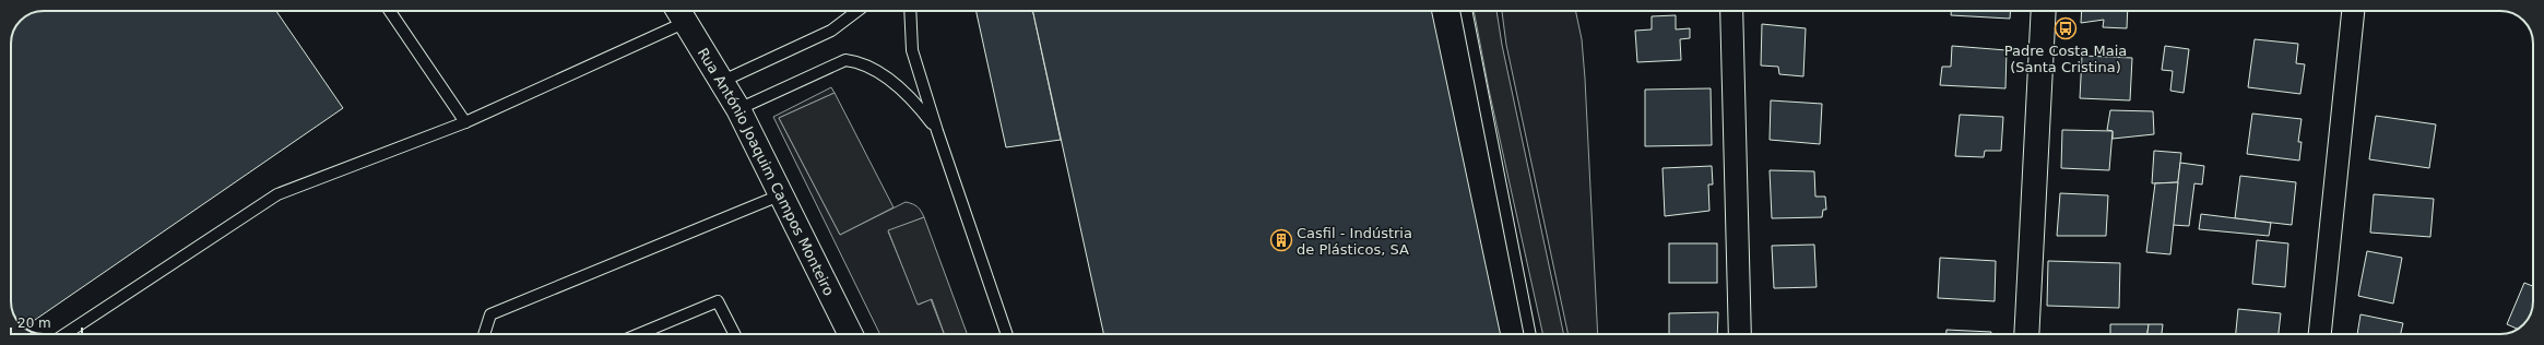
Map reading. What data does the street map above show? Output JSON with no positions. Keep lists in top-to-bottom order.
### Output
{
  "streets": {
    "street": ["Rua António Joaquim Campos Monteiro"]
  },
  "places": {
    "bus stop": ["Padre Costa Maia (Santa Cristina)"],
    "building": ["Casfil - Indústria de Plásticos, SA"]
  },
  "scale_bar": "20 m"
}
